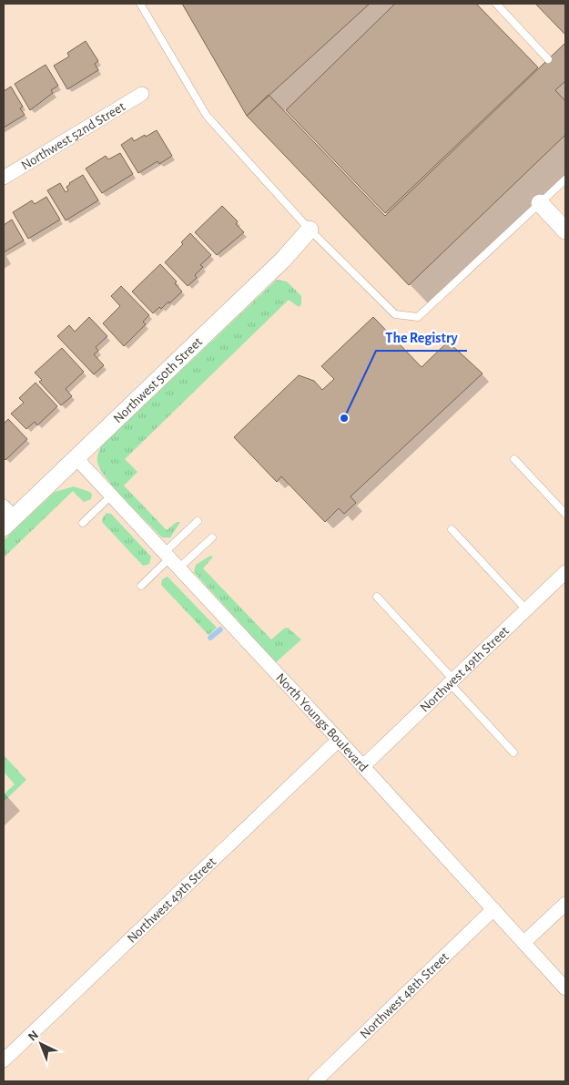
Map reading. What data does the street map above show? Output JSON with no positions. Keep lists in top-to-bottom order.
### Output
{
  "streets": {
    "street": [
      "Northwest 52nd Street",
      "Northwest 50th Street",
      "Northwest 49th Street",
      "North Youngs Boulevard",
      "Northwest 48th Street"
    ]
  },
  "crossings": [
    ["Northwest 50th Street", "North Youngs Boulevard"],
    ["Northwest 49th Street", "North Youngs Boulevard"],
    ["North Youngs Boulevard", "Northwest 48th Street"]
  ],
  "places": ["The Registry"],
  "north": "top left"
}
